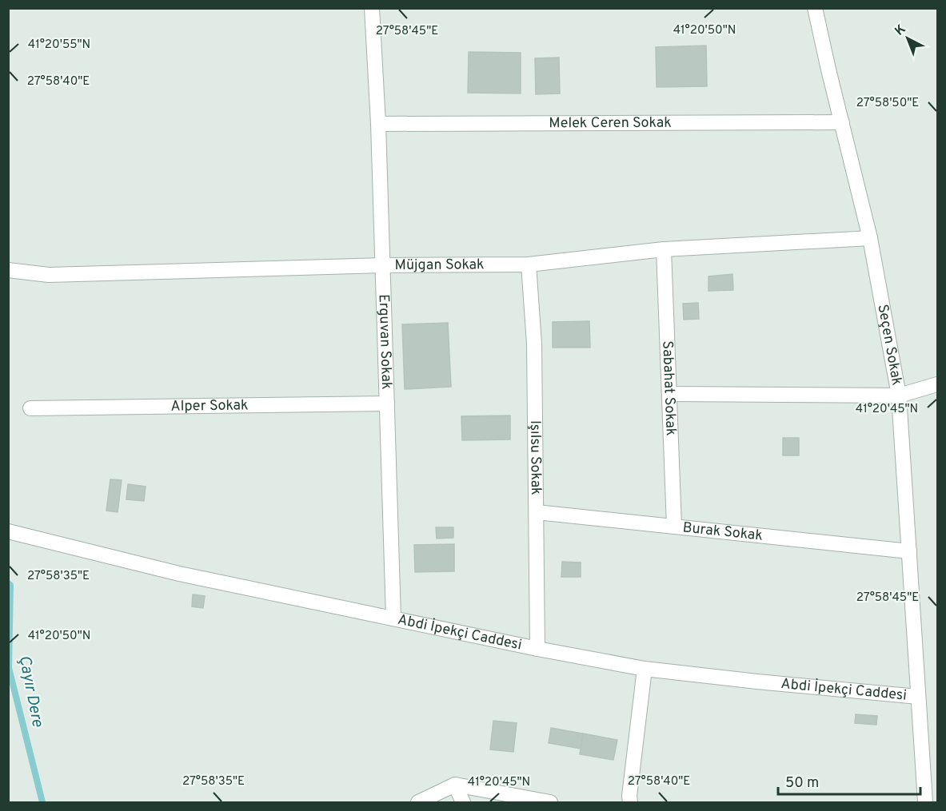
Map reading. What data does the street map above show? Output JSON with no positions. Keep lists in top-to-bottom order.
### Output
{
  "streets": {
    "street": [
      "Melek Ceren Sokak",
      "Müjgan Sokak",
      "Erguvan Sokak",
      "Seçen Sokak",
      "Sabahat Sokak",
      "Alper Sokak",
      "Işılsu Sokak",
      "Burak Sokak",
      "Abdi İpekçi Caddesi"
    ]
  },
  "crossings": [
    ["Melek Ceren Sokak", "Erguvan Sokak"],
    ["Melek Ceren Sokak", "Seçen Sokak"],
    ["Müjgan Sokak", "Erguvan Sokak"],
    ["Müjgan Sokak", "Seçen Sokak"],
    ["Müjgan Sokak", "Sabahat Sokak"],
    ["Müjgan Sokak", "Işılsu Sokak"],
    ["Erguvan Sokak", "Alper Sokak"],
    ["Erguvan Sokak", "Abdi İpekçi Caddesi"],
    ["Seçen Sokak", "Burak Sokak"],
    ["Seçen Sokak", "Abdi İpekçi Caddesi"],
    ["Sabahat Sokak", "Burak Sokak"],
    ["Işılsu Sokak", "Burak Sokak"],
    ["Işılsu Sokak", "Abdi İpekçi Caddesi"]
  ],
  "water": ["Çayır Dere"],
  "scale_bar": "50 m",
  "north": "top left",
  "coordinates": [
    "41°20'50\"N",
    "27°58'45\"E",
    "41°20'55\"N",
    "27°58'40\"E",
    "27°58'50\"E",
    "41°20'45\"N",
    "27°58'35\"E"
  ]
}
